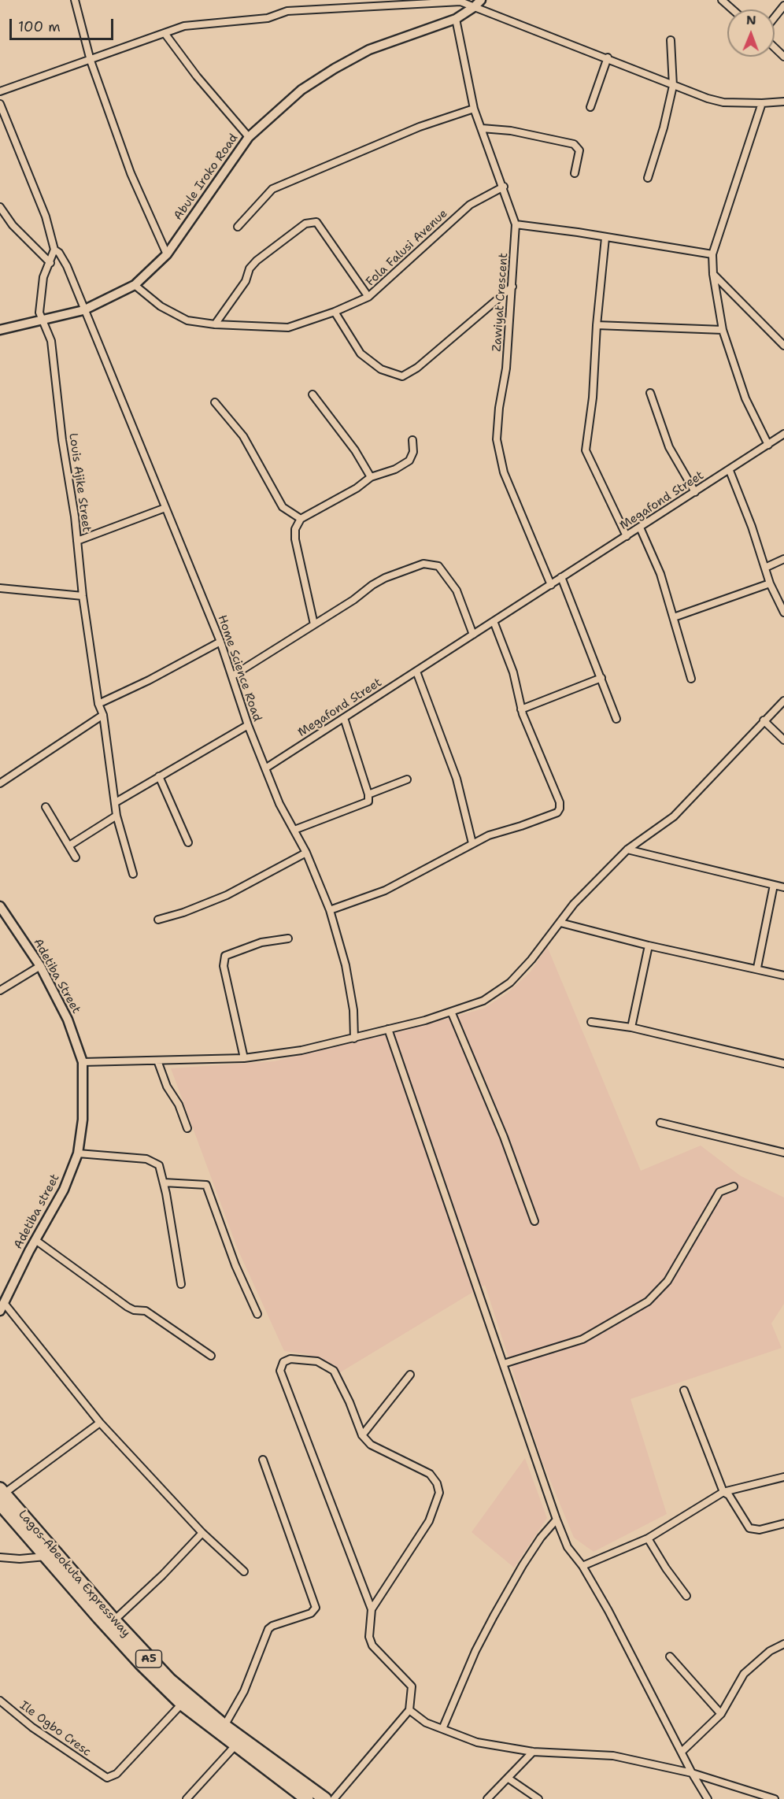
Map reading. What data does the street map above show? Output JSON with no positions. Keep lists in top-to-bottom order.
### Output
{
  "streets": {
    "highway": ["Lagos-Abeokuta Expressway", "A5"],
    "street": [
      "Abule Iroko Road",
      "Fola Falusi Avenue",
      "Zawiyat Crescent",
      "Louis Ajike Street",
      "Megafond Street",
      "Home Science Road",
      "Adetiba Street",
      "Adetiba street",
      "Ile Ogbo Cresc"
    ]
  },
  "crossings": [
    ["Abule Iroko Road", "Fola Falusi Avenue"],
    ["Abule Iroko Road", "Zawiyat Crescent"],
    ["Abule Iroko Road", "Louis Ajike Street"],
    ["Abule Iroko Road", "Home Science Road"],
    ["Fola Falusi Avenue", "Zawiyat Crescent"],
    ["Zawiyat Crescent", "Megafond Street"],
    ["Louis Ajike Street", "Home Science Road"],
    ["Megafond Street", "Home Science Road"],
    ["Adetiba Street", "Adetiba street"],
    ["Lagos-Abeokuta Expressway", "Ile Ogbo Cresc"]
  ],
  "scale_bar": "100 m",
  "north": "top"
}
